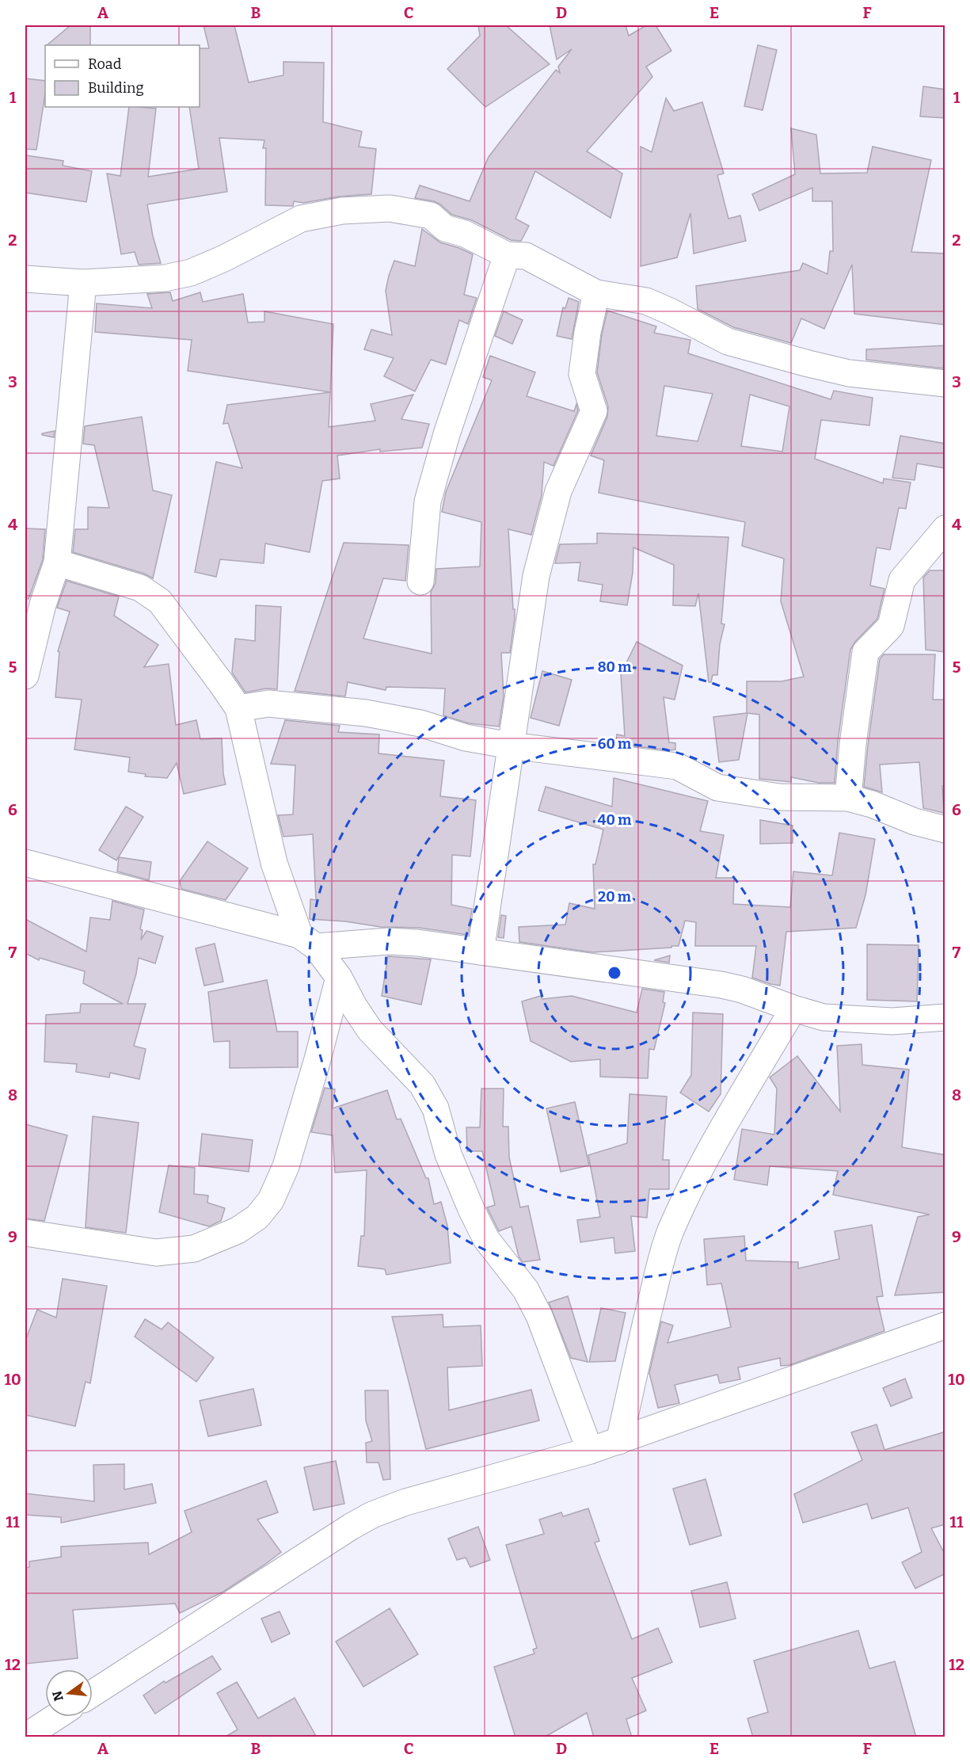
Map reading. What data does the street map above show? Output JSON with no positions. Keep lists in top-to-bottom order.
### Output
{
  "legend": ["Road", "Building"],
  "north": "left",
  "grid": {
    "columns": [
      "A",
      "B",
      "C",
      "D",
      "E",
      "F"
    ],
    "rows": [
      "1",
      "2",
      "3",
      "4",
      "5",
      "6",
      "7",
      "8",
      "9",
      "10",
      "11",
      "12"
    ]
  },
  "rings": [
    "80 m",
    "60 m",
    "40 m",
    "20 m"
  ]
}
